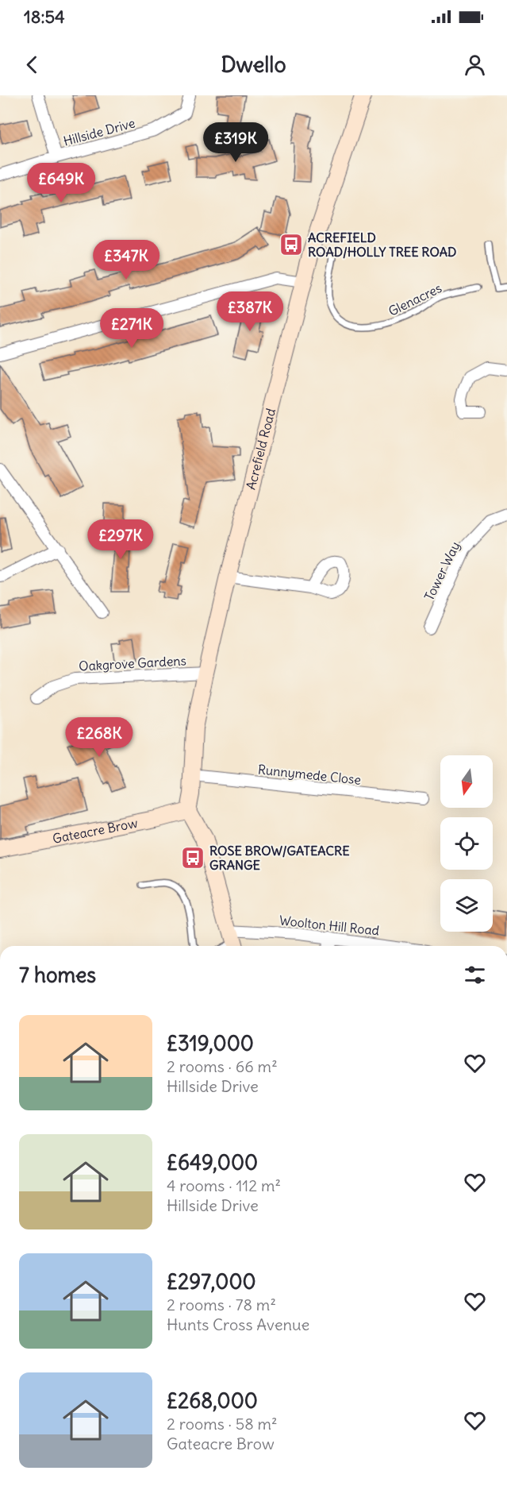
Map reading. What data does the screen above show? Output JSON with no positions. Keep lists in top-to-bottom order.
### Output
{
  "streets": {
    "main road": ["Acrefield Road", "Gateacre Brow"],
    "street": [
      "Hillside Drive",
      "Tower Way",
      "Oakgrove Gardens",
      "Runnymede Close",
      "Woolton Hill Road"
    ],
    "lane": ["Glenacres"]
  },
  "crossings": [
    ["Glenacres", "Acrefield Road"],
    ["Acrefield Road", "Oakgrove Gardens"],
    ["Acrefield Road", "Runnymede Close"],
    ["Acrefield Road", "Gateacre Brow"]
  ],
  "places": {
    "bus stop": ["ACREFIELD ROAD/HOLLY TREE ROAD", "ROSE BROW/GATEACRE GRANGE"]
  },
  "north": "bottom",
  "page": {
    "status": "18:54",
    "header": "Dwello",
    "price": [
      "£319K",
      "£649K",
      "£347K",
      "£387K",
      "£271K",
      "£297K",
      "£268K"
    ],
    "heading": "7 homes",
    "list": [
      {
        "name": "£319,000",
        "note": "2 rooms · 66 m² · Hillside Drive"
      },
      {
        "name": "£649,000",
        "note": "4 rooms · 112 m² · Hillside Drive"
      },
      {
        "name": "£297,000",
        "note": "2 rooms · 78 m² · Hunts Cross Avenue"
      },
      {
        "name": "£268,000",
        "note": "2 rooms · 58 m² · Gateacre Brow"
      }
    ]
  }
}
